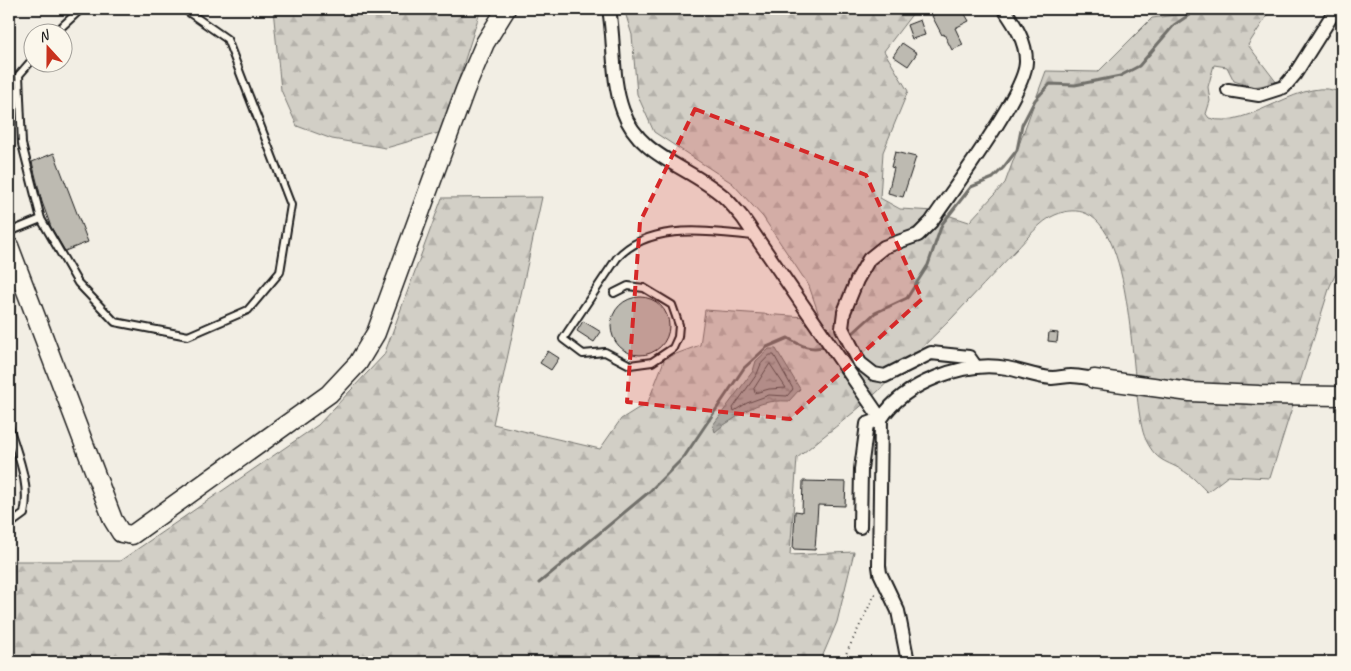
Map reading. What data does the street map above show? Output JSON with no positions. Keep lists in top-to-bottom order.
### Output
{
  "north": "top"
}
